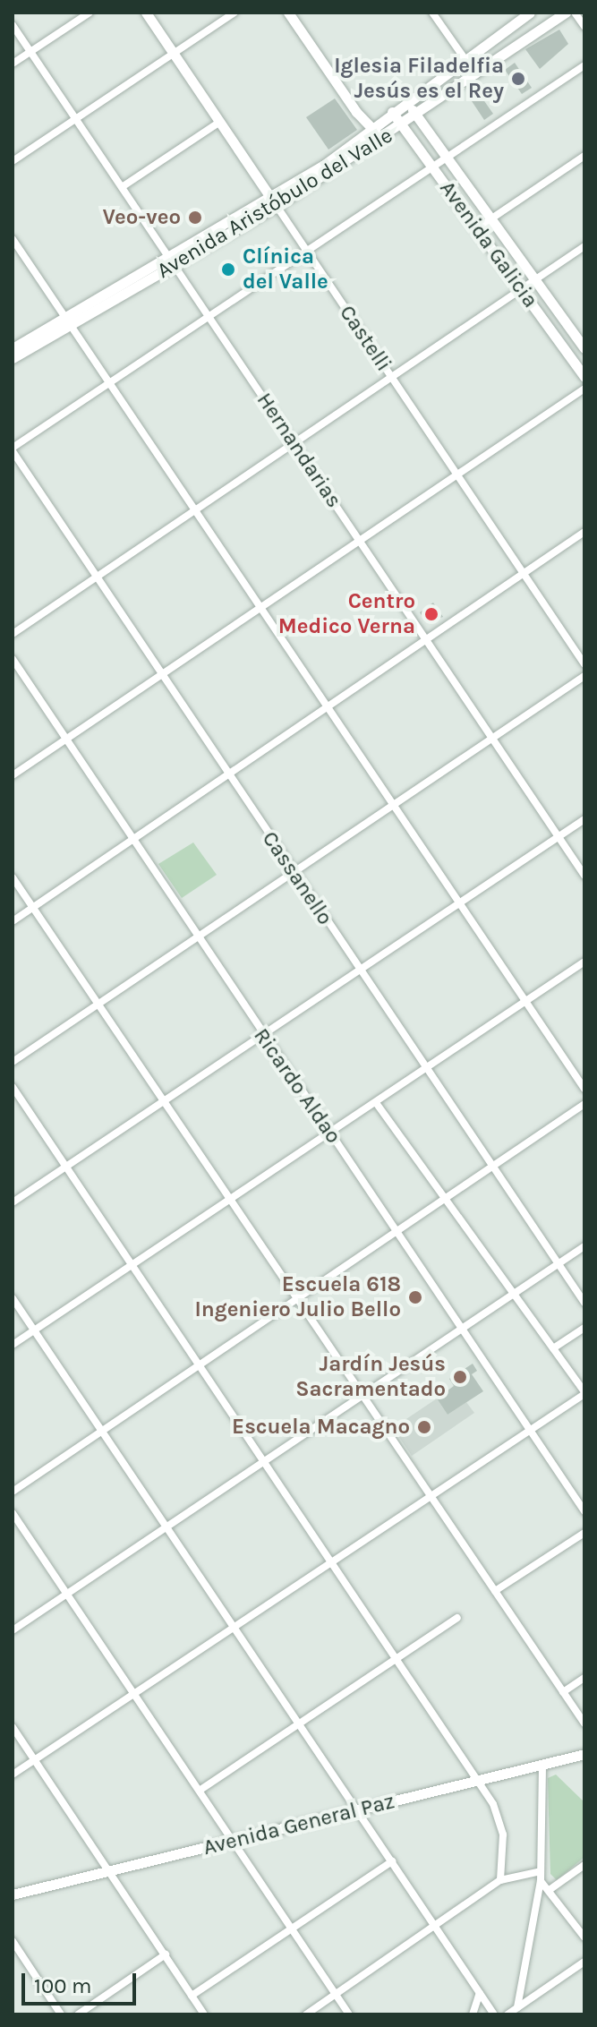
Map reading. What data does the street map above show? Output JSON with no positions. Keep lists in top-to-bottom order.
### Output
{
  "streets": {
    "main road": [
      "Avenida Aristóbulo del Valle",
      "Avenida Galicia",
      "Castelli",
      "Avenida General Paz"
    ],
    "street": ["Hernandarias", "Cassanello", "Ricardo Aldao"]
  },
  "crossings": [
    ["Avenida Aristóbulo del Valle", "Avenida Galicia"],
    ["Avenida Aristóbulo del Valle", "Castelli"],
    ["Avenida Aristóbulo del Valle", "Hernandarias"]
  ],
  "places": [
    "Iglesia Filadelfia Jesús es el Rey",
    "Veo-veo",
    "Clínica del Valle",
    "Centro Medico Verna",
    "Escuela 618 Ingeniero Julio Bello",
    "Jardín Jesús Sacramentado",
    "Escuela Macagno"
  ],
  "scale_bar": "100 m"
}
